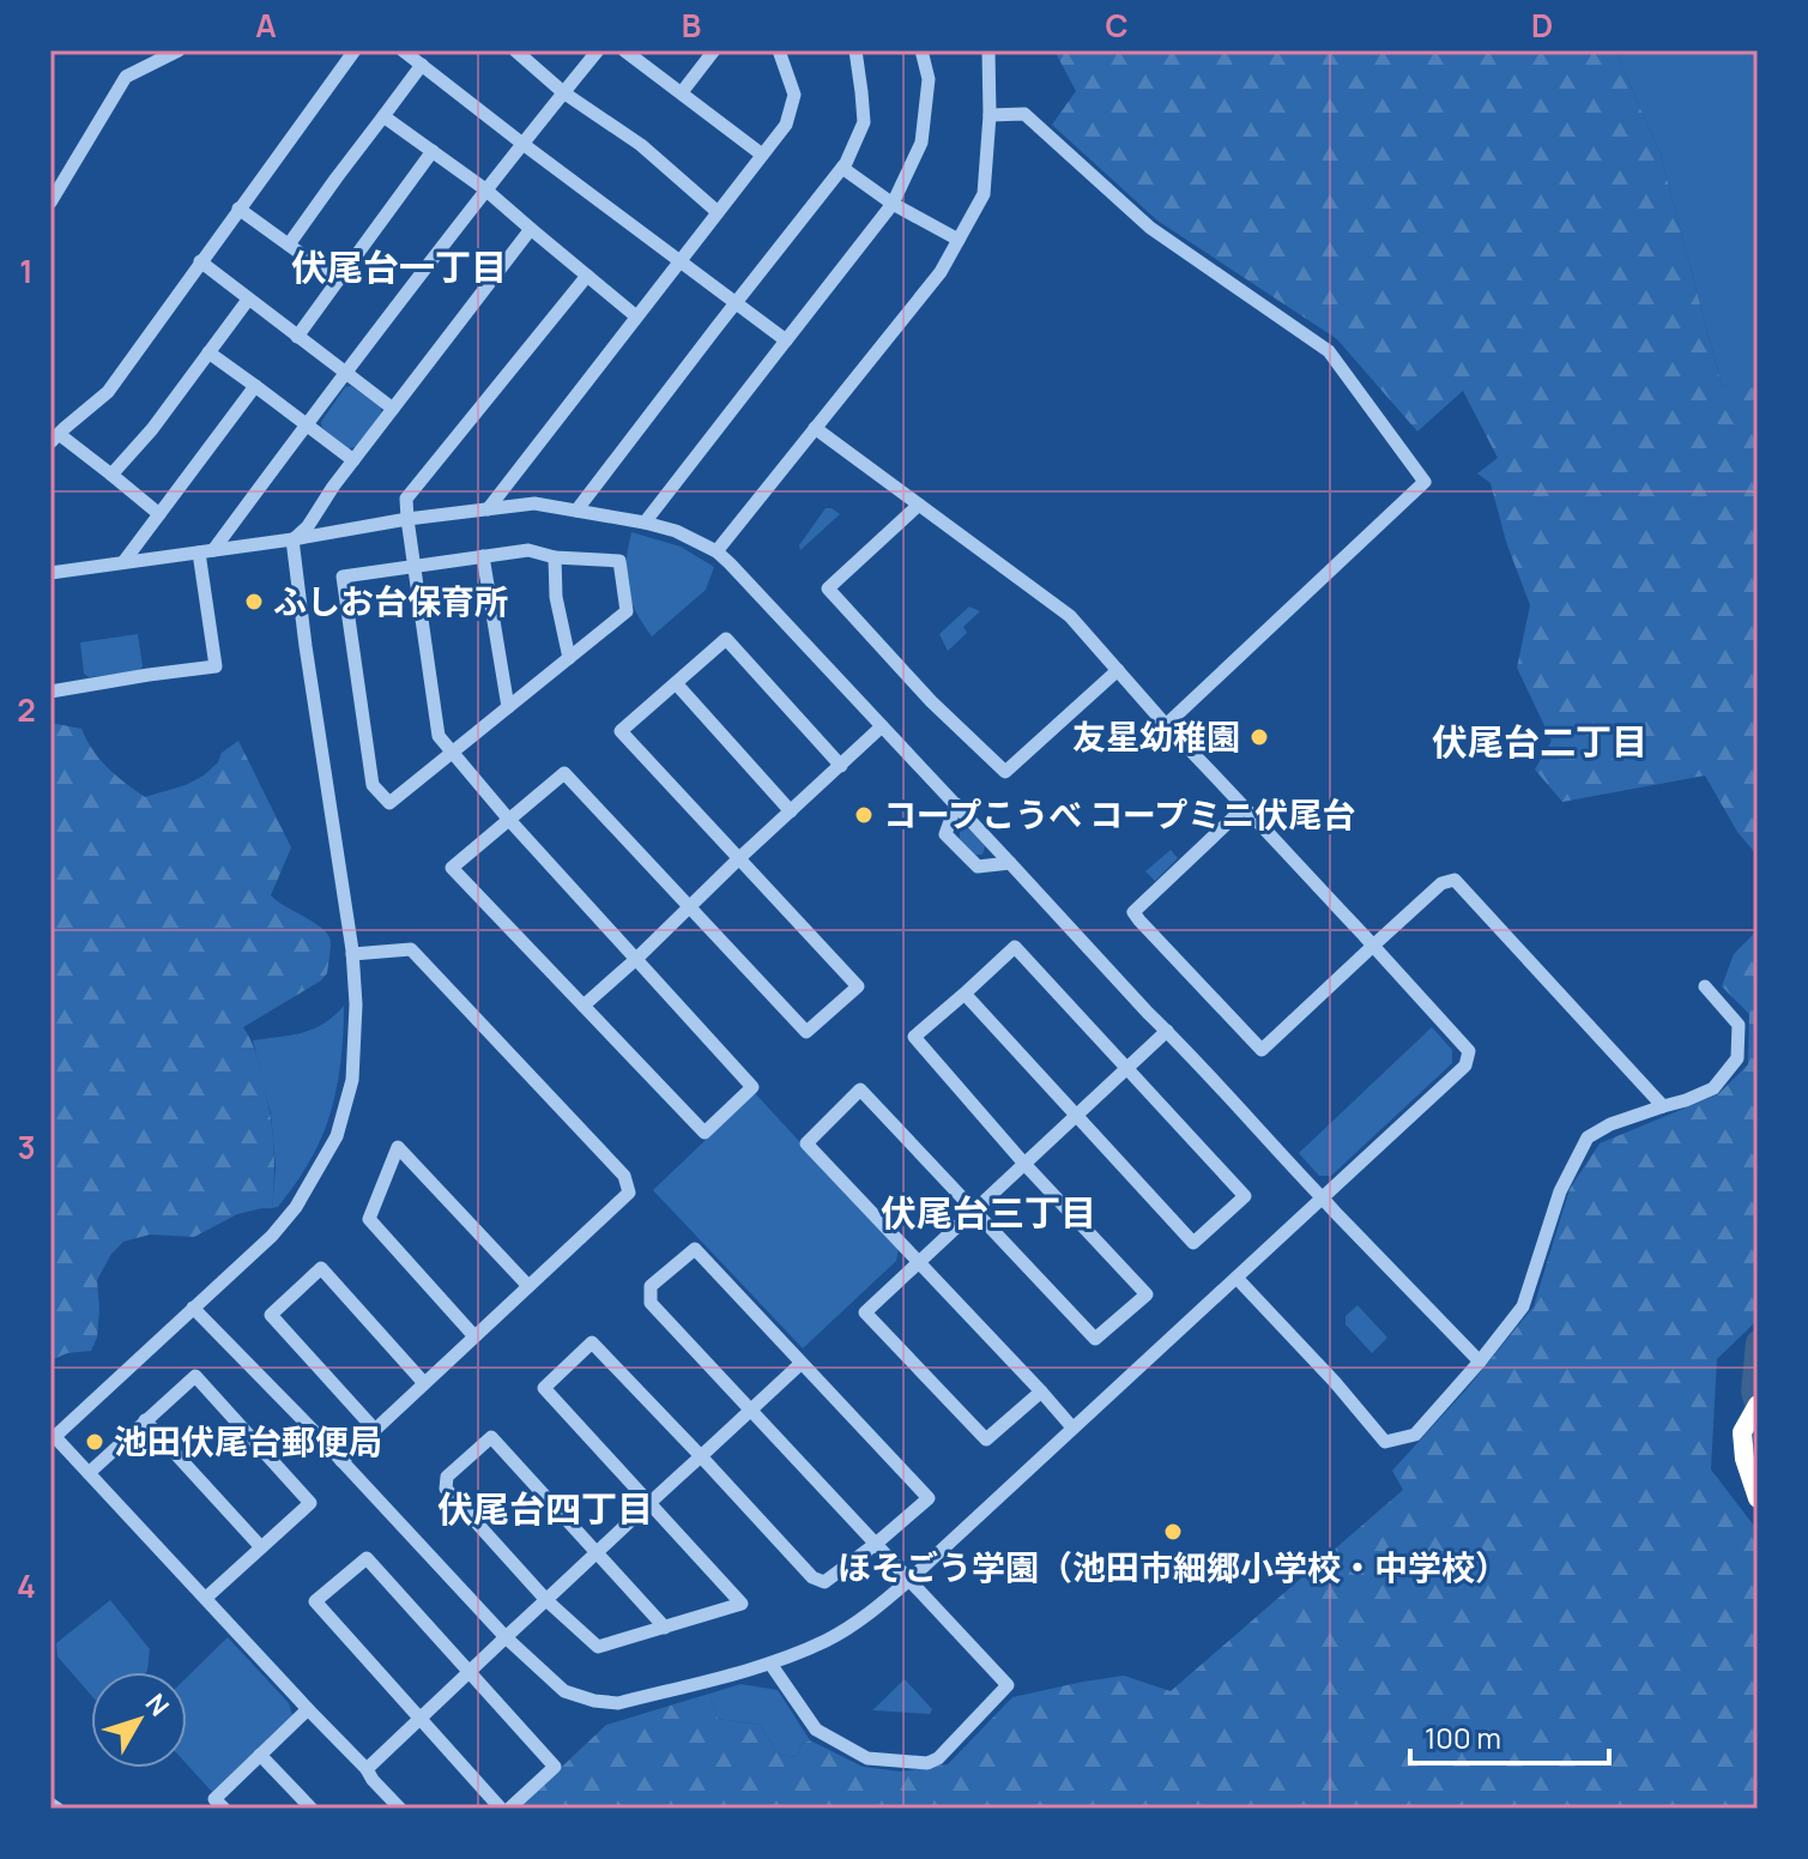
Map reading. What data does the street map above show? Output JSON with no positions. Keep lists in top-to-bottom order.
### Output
{
  "districts": [
    "伏尾台一丁目",
    "伏尾台二丁目",
    "伏尾台三丁目",
    "伏尾台四丁目"
  ],
  "places": [
    "ふしお台保育所",
    "友星幼稚園",
    "コープこうべ コープミニ伏尾台",
    "池田伏尾台郵便局",
    "ほそごう学園（池田市細郷小学校・中学校）"
  ],
  "scale_bar": "100 m",
  "north": "top right",
  "grid": {
    "columns": [
      "A",
      "B",
      "C",
      "D"
    ],
    "rows": [
      "1",
      "2",
      "3",
      "4"
    ]
  }
}
